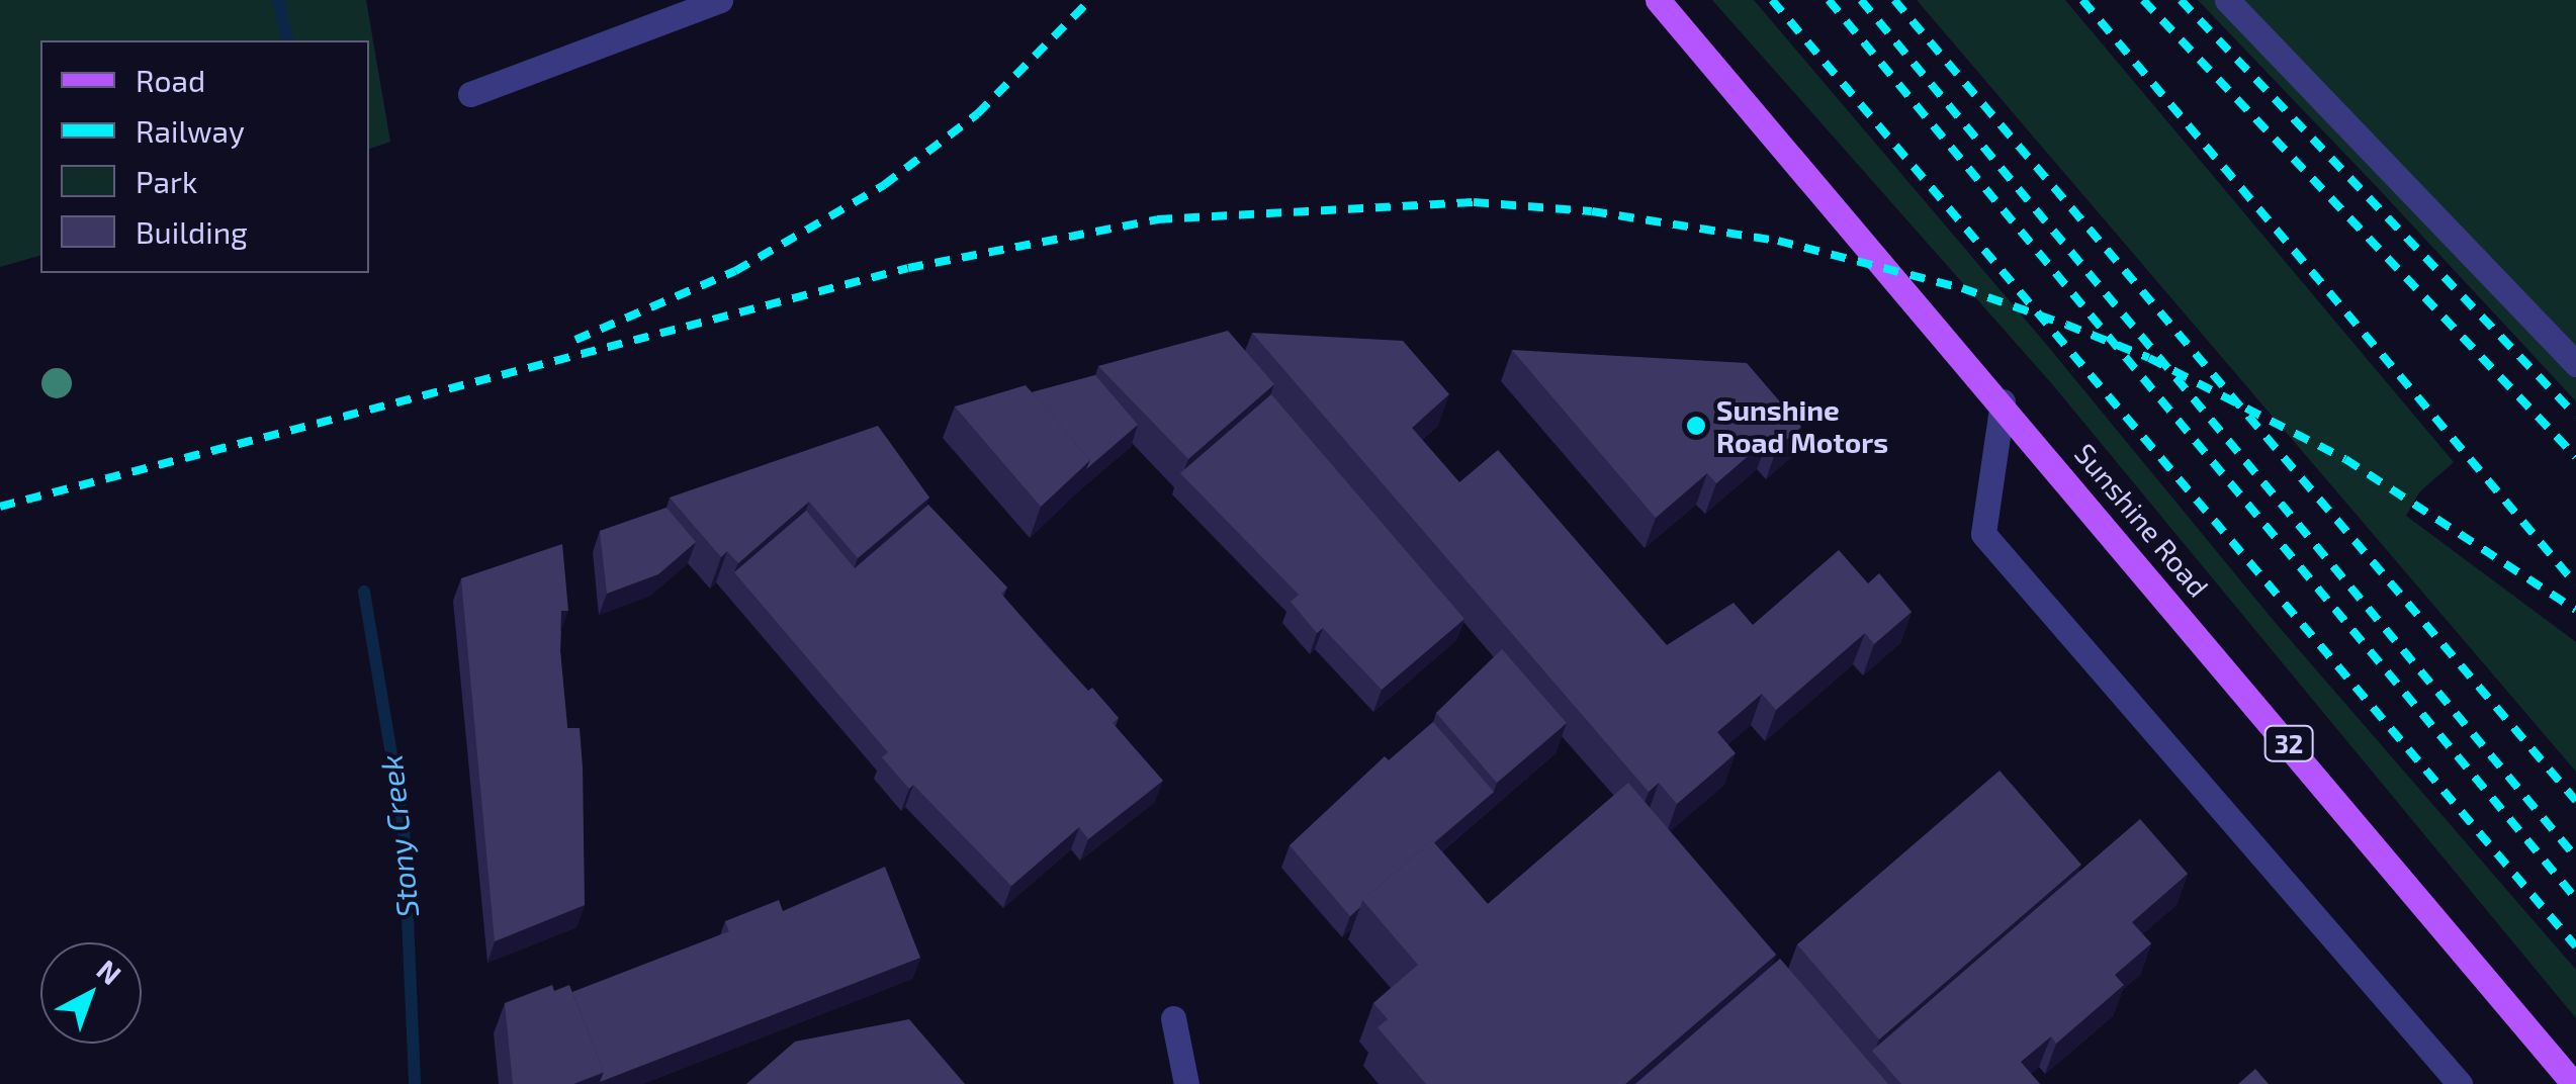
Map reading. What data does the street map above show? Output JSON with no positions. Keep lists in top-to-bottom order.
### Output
{
  "streets": {
    "main road": ["Sunshine Road", "32"]
  },
  "water": ["Stony Creek"],
  "places": ["Sunshine Road Motors"],
  "legend": [
    "Road",
    "Railway",
    "Park",
    "Building"
  ],
  "north": "top right"
}
